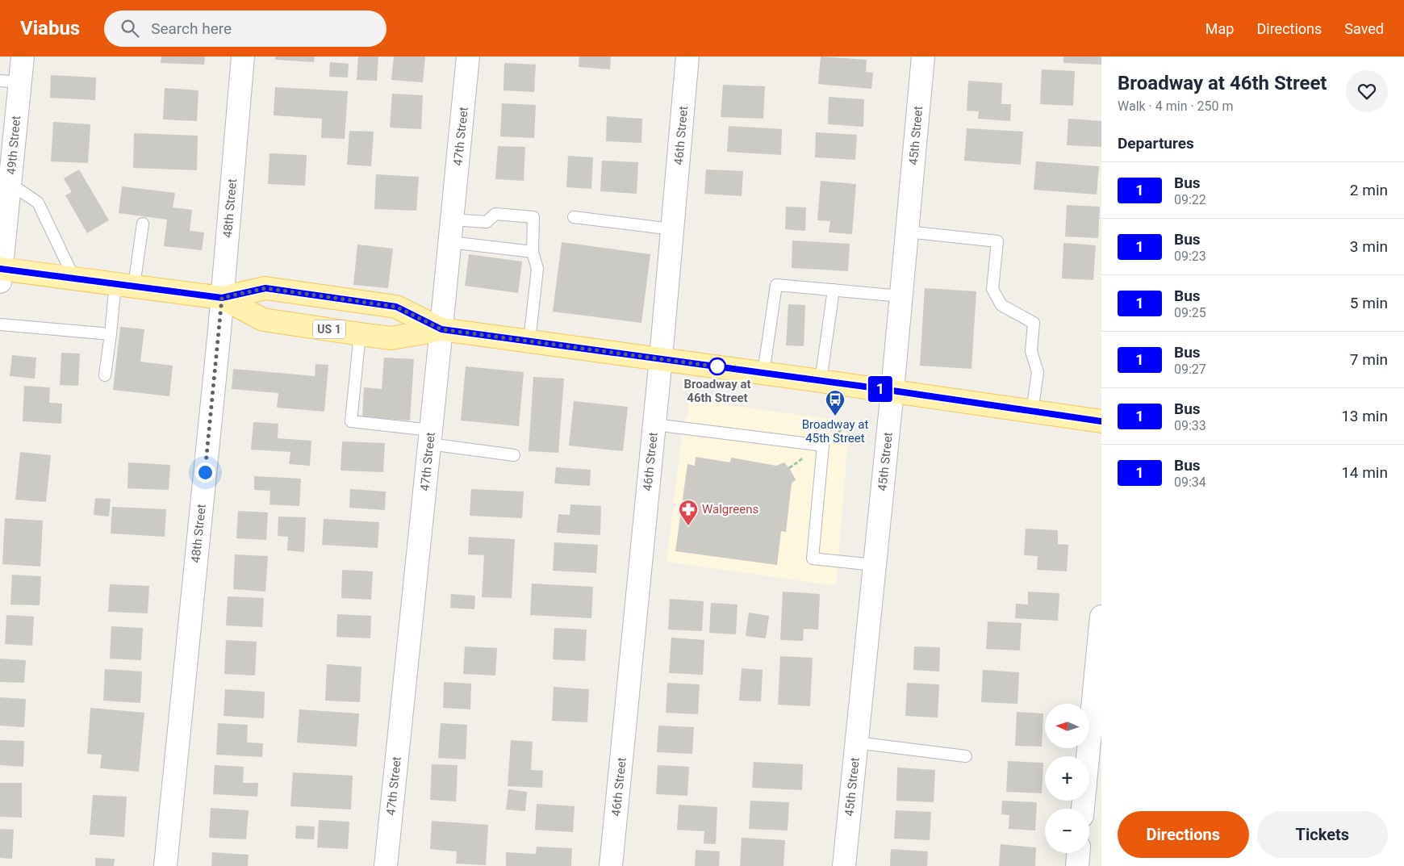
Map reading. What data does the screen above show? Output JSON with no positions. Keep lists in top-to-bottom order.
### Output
{
  "streets": {
    "main road": ["US 1"],
    "street": [
      "46th Street",
      "45th Street",
      "47th Street",
      "49th Street",
      "48th Street"
    ]
  },
  "crossings": [
    ["46th Street", "US 1"],
    ["45th Street", "US 1"],
    ["47th Street", "US 1"],
    ["49th Street", "US 1"],
    ["48th Street", "US 1"]
  ],
  "places": {
    "other": ["Broadway at 46th Street"],
    "bus stop": ["Broadway at 45th Street"],
    "pharmacy": ["Walgreens"]
  },
  "lines": ["bus line 1"],
  "north": "left",
  "page": {
    "header": "Viabus",
    "search": "Search here",
    "nav": ["Map", "Directions", "Saved"],
    "on_map": "1",
    "heading": [
      ["Broadway at 46th Street", "Walk · 4 min · 250 m"],
      "Departures"
    ],
    "list": [
      {
        "mark": "1",
        "name": "Bus",
        "note": "09:22",
        "value": "2 min"
      },
      {
        "mark": "1",
        "name": "Bus",
        "note": "09:23",
        "value": "3 min"
      },
      {
        "mark": "1",
        "name": "Bus",
        "note": "09:25",
        "value": "5 min"
      },
      {
        "mark": "1",
        "name": "Bus",
        "note": "09:27",
        "value": "7 min"
      },
      {
        "mark": "1",
        "name": "Bus",
        "note": "09:33",
        "value": "13 min"
      },
      {
        "mark": "1",
        "name": "Bus",
        "note": "09:34",
        "value": "14 min"
      }
    ],
    "map_buttons": ["+", "−"],
    "buttons": ["Directions", "Tickets"]
  }
}
